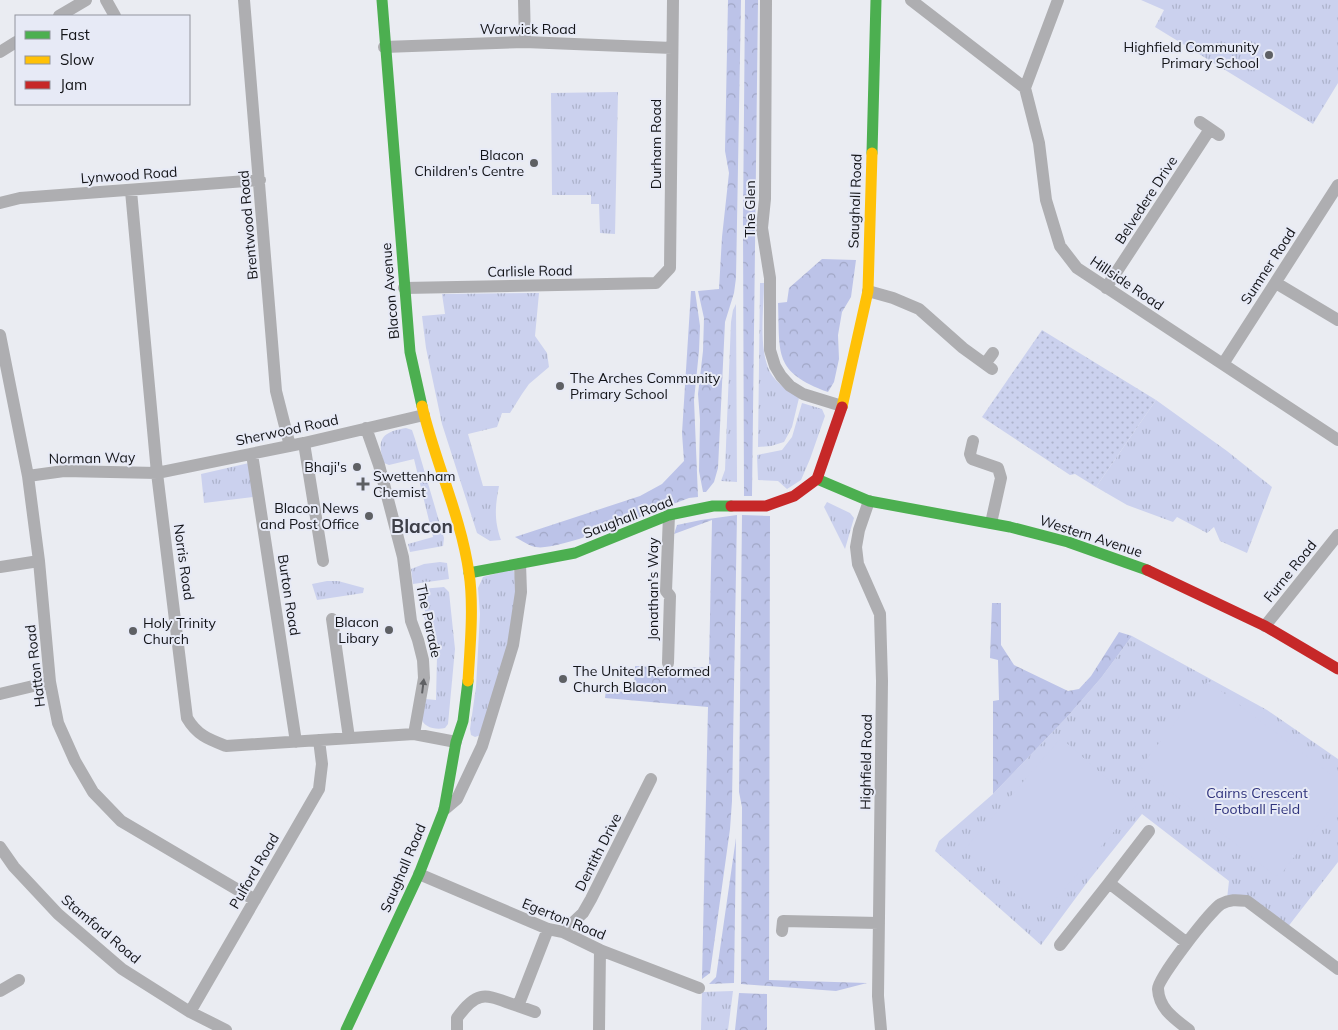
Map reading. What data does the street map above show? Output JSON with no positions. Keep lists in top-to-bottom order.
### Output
{
  "streets": {
    "street": [
      "Warwick Road",
      "Durham Road",
      "Lynwood Road",
      "Belvedere Drive",
      "Saughall Road",
      "The Glen",
      "Brentwood Road",
      "Sumner Road",
      "Carlisle Road",
      "Hillside Road",
      "Blacon Avenue",
      "Sherwood Road",
      "Norman Way",
      "Western Avenue",
      "Norris Road",
      "Furne Road",
      "Jonathan's Way",
      "Burton Road",
      "The Parade",
      "Hatton Road",
      "Highfield Road",
      "Dentith Drive",
      "Pulford Road",
      "Egerton Road",
      "Stamford Road"
    ]
  },
  "crossings": [
    ["Warwick Road", "Durham Road"],
    ["Warwick Road", "Blacon Avenue"],
    ["Durham Road", "Carlisle Road"],
    ["Lynwood Road", "Brentwood Road"],
    ["Lynwood Road", "Norris Road"],
    ["Belvedere Drive", "Hillside Road"],
    ["Saughall Road", "The Glen"],
    ["Saughall Road", "Blacon Avenue"],
    ["Saughall Road", "Western Avenue"],
    ["Saughall Road", "Norris Road"],
    ["Saughall Road", "Jonathan's Way"],
    ["Saughall Road", "Egerton Road"],
    ["Brentwood Road", "Sherwood Road"],
    ["Sumner Road", "Hillside Road"],
    ["Carlisle Road", "Blacon Avenue"],
    ["Blacon Avenue", "Sherwood Road"],
    ["Sherwood Road", "Norman Way"],
    ["Sherwood Road", "Norris Road"],
    ["Sherwood Road", "Burton Road"],
    ["Sherwood Road", "The Parade"],
    ["Norman Way", "Norris Road"],
    ["Norman Way", "Hatton Road"],
    ["Western Avenue", "Furne Road"],
    ["Western Avenue", "Highfield Road"],
    ["Norris Road", "Burton Road"],
    ["Norris Road", "The Parade"],
    ["Norris Road", "Pulford Road"],
    ["Hatton Road", "Pulford Road"],
    ["Dentith Drive", "Egerton Road"],
    ["Pulford Road", "Stamford Road"]
  ],
  "districts": ["Blacon"],
  "parks": ["Cairns Crescent Football Field"],
  "places": {
    "other": [
      "Highfield Community Primary School",
      "Blacon Children's Centre",
      "The Arches Community Primary School",
      "Bhaji's",
      "Blacon News and Post Office",
      "Blacon Libary",
      "Holy Trinity Church",
      "The United Reformed Church Blacon"
    ],
    "health": ["Swettenham Chemist"]
  },
  "legend": ["Fast", "Slow", "Jam"]
}
